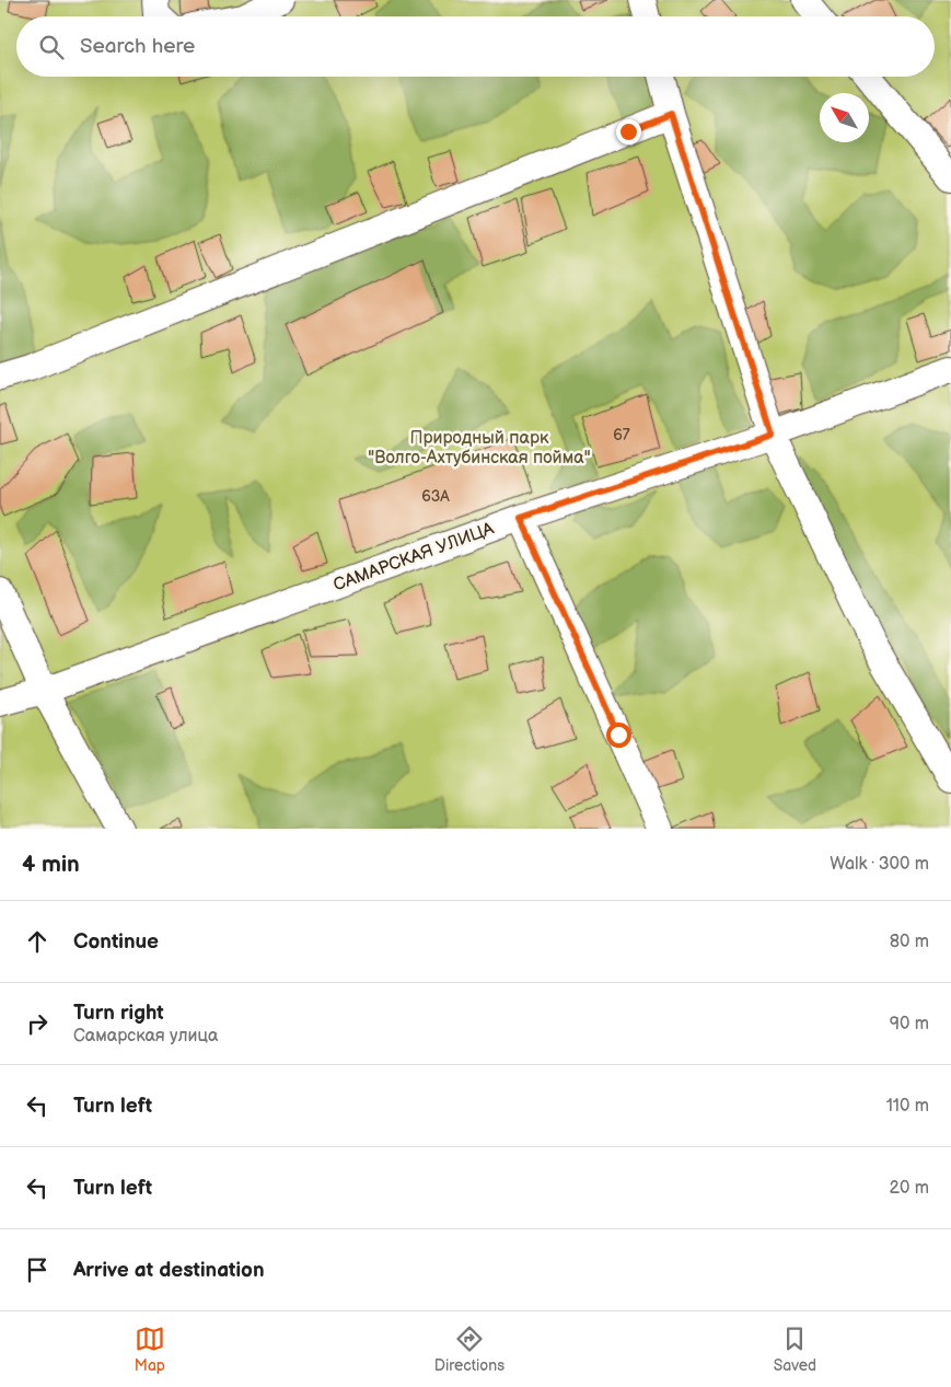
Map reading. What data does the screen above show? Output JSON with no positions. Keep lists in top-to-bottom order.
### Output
{
  "streets": {
    "street": ["САМАРСКАЯ УЛИЦА"]
  },
  "parks": ["Природный парк \"Волго-Ахтубинская пойма\""],
  "house_numbers": ["67", "63А"],
  "north": "top left",
  "page": {
    "search": "Search here",
    "heading": ["4 min", "Walk · 300 m"],
    "list": [
      ["Continue", "80 m"],
      ["Turn right", "Самарская улица", "90 m"],
      ["Turn left", "110 m"],
      ["Turn left", "20 m"],
      "Arrive at destination"
    ],
    "nav": ["Map", "Directions", "Saved"]
  }
}
